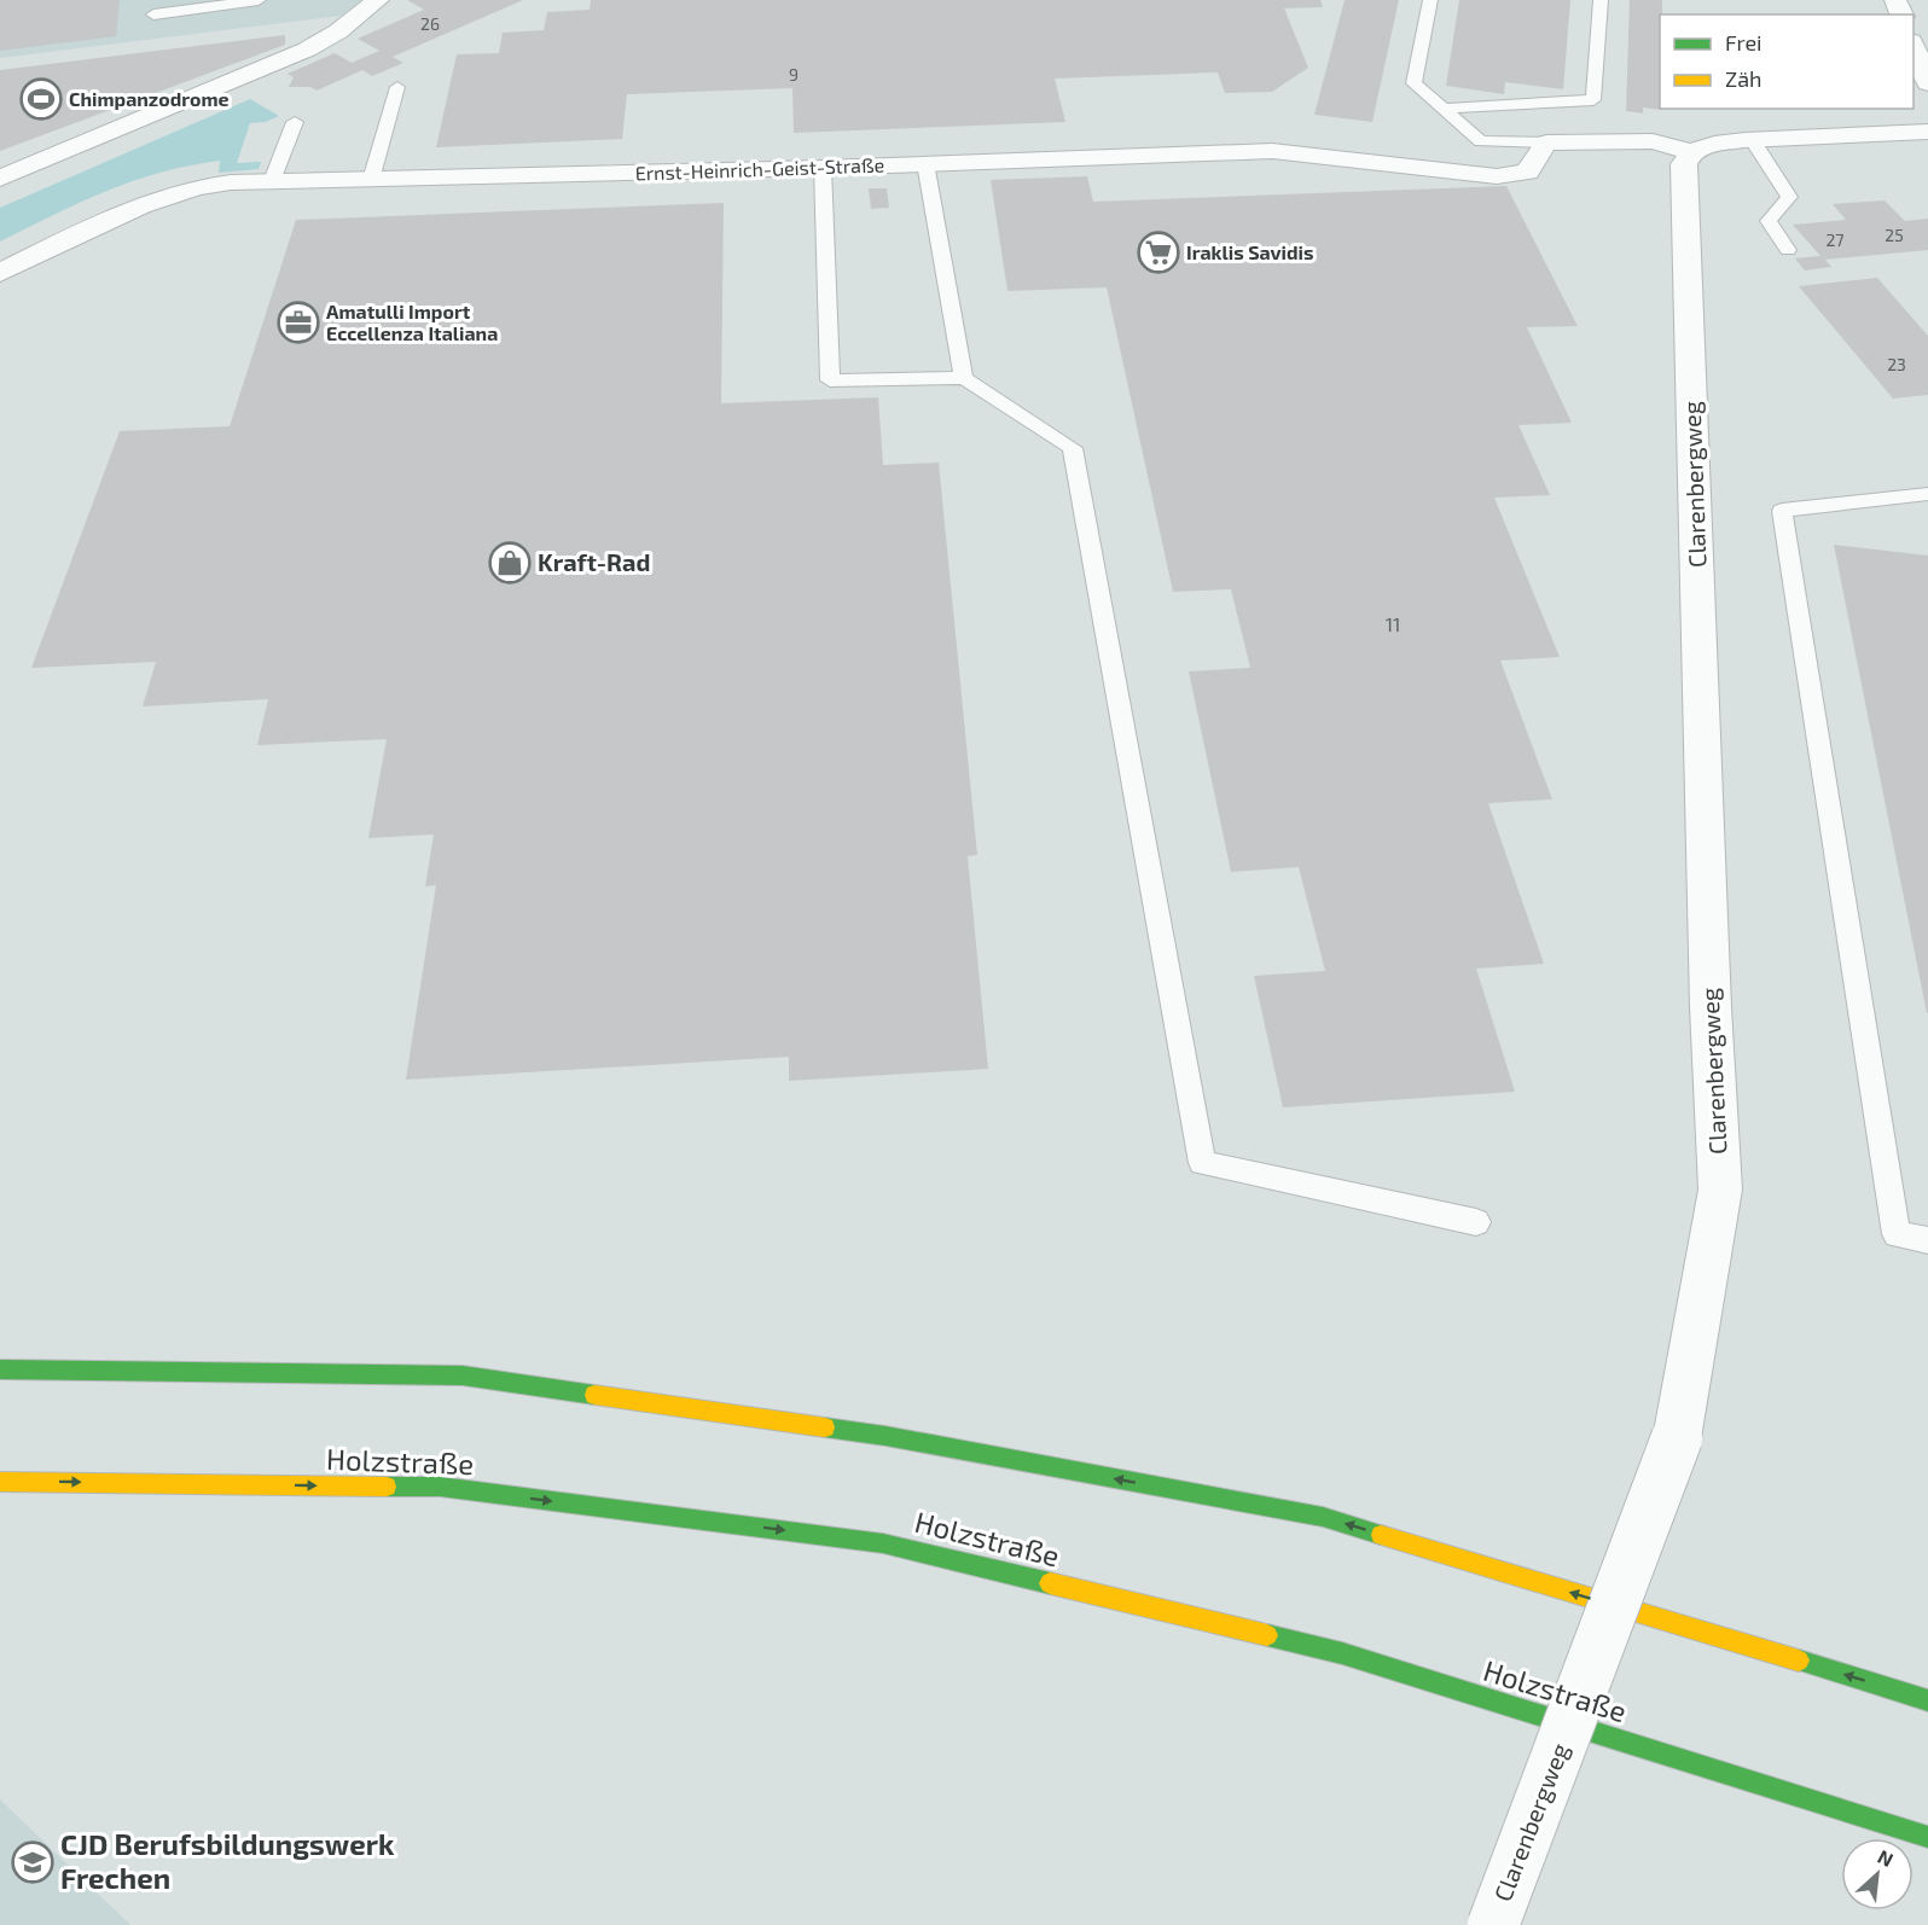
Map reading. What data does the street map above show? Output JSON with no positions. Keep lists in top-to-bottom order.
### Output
{
  "streets": {
    "main road": ["Holzstraße"],
    "street": ["Ernst-Heinrich-Geist-Straße", "Clarenbergweg"]
  },
  "crossings": [
    ["Ernst-Heinrich-Geist-Straße", "Clarenbergweg"]
  ],
  "places": {
    "sports": ["Chimpanzodrome"],
    "supermarket": ["Iraklis Savidis"],
    "office": ["Amatulli Import Eccellenza Italiana"],
    "shop": ["Kraft-Rad"],
    "school or university": ["CJD Berufsbildungswerk Frechen"]
  },
  "house_numbers": [
    "26",
    "9",
    "25",
    "27",
    "23",
    "11"
  ],
  "legend": ["Frei", "Zäh"],
  "north": "top right"
}
